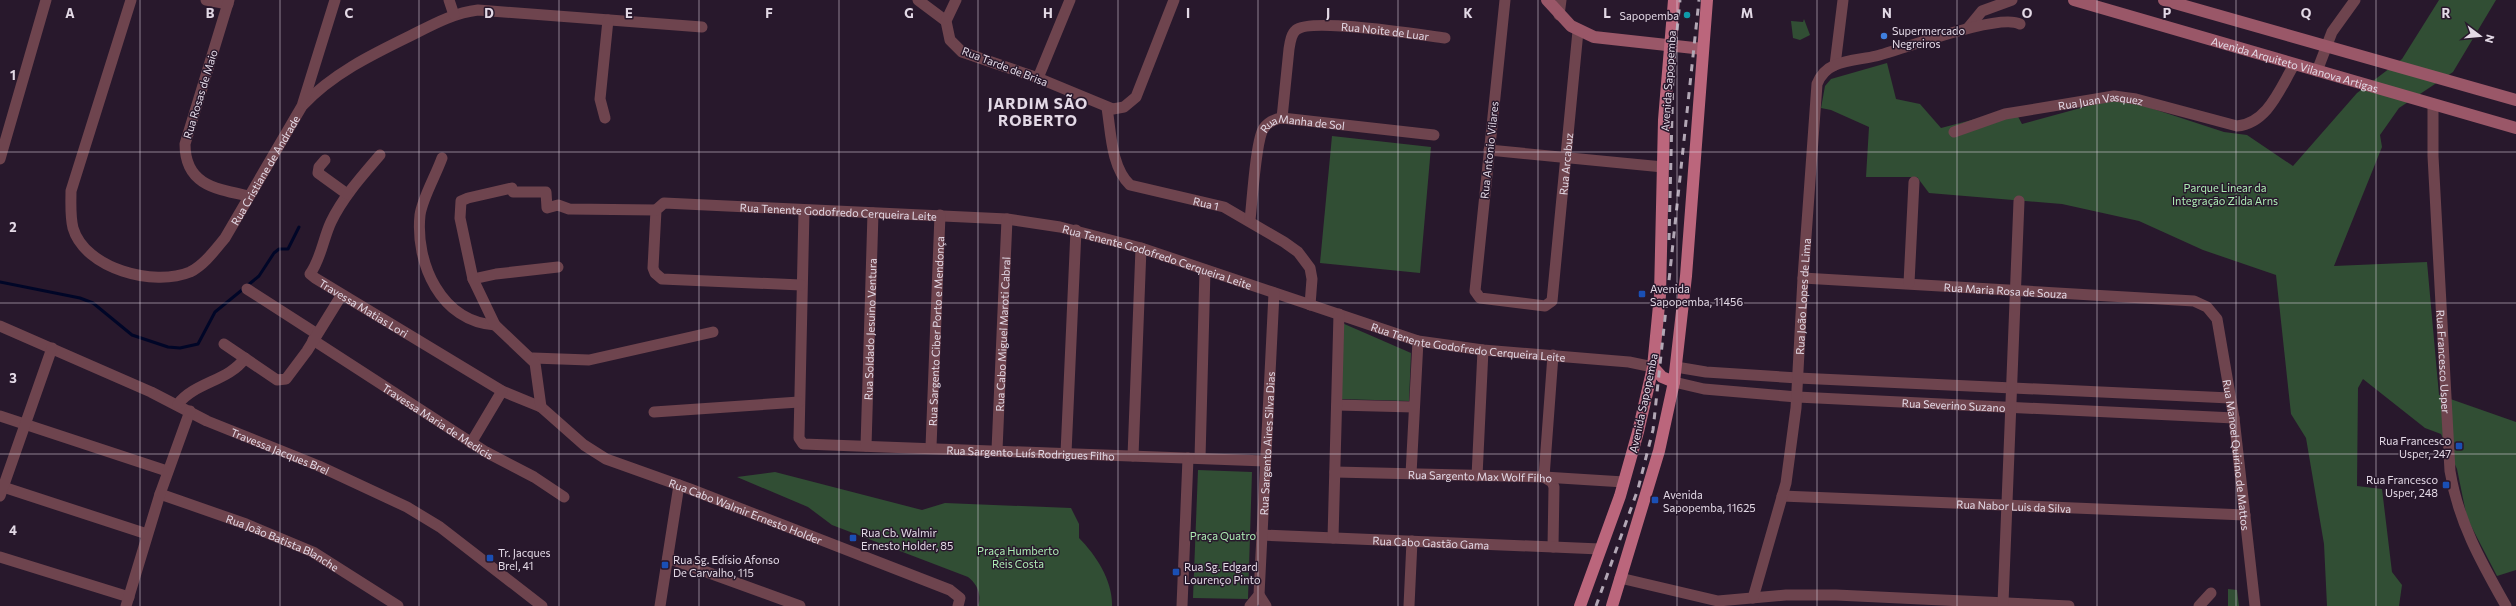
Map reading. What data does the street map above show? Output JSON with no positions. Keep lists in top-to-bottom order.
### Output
{
  "streets": {
    "main road": ["Avenida Arquiteto Vilanova Artigas", "Avenida Sapopemba"],
    "street": [
      "Rua Noite de Luar",
      "Rua Tarde de Brisa",
      "Rua Rosas de Maio",
      "Rua Juan Vasquez",
      "Rua Manha de Sol",
      "Rua Antonio Vilares",
      "Rua Arcabuz",
      "Rua Cristiane de Andrade",
      "Rua 1",
      "Rua Tenente Godofredo Cerqueira Leite",
      "Rua Maria Rosa de Souza",
      "Rua João Lopes de Lima",
      "Travessa Matias Lori",
      "Rua Soldado Jesuino Ventura",
      "Rua Sargento Ciber Porto e Mendonça",
      "Rua Cabo Miguel Maroti Cabral",
      "Rua Francesco Usper",
      "Rua Severino Suzano",
      "Travessa Maria de Medicis",
      "Rua Sargento Aires Silva Dias",
      "Travessa Jacques Brel",
      "Rua Sargento Luís Rodrigues Filho",
      "Rua Manoel Quirino de Mattos",
      "Rua Sargento Max Wolf Filho",
      "Rua Nabor Luis da Silva",
      "Rua Cabo Walmir Ernesto Holder",
      "Rua Cabo Gastão Gama",
      "Rua João Batista Blanche"
    ]
  },
  "crossings": [
    ["Rua Noite de Luar", "Rua Manha de Sol"],
    ["Avenida Arquiteto Vilanova Artigas", "Rua Juan Vasquez"],
    ["Avenida Arquiteto Vilanova Artigas", "Rua Francesco Usper"],
    ["Rua Tarde de Brisa", "Rua 1"],
    ["Avenida Sapopemba", "Rua Tenente Godofredo Cerqueira Leite"],
    ["Avenida Sapopemba", "Rua Sargento Max Wolf Filho"],
    ["Avenida Sapopemba", "Rua Cabo Gastão Gama"],
    ["Rua Rosas de Maio", "Rua Cristiane de Andrade"],
    ["Rua Manha de Sol", "Rua 1"],
    ["Rua Antonio Vilares", "Rua Arcabuz"],
    ["Rua 1", "Rua Tenente Godofredo Cerqueira Leite"],
    ["Rua Tenente Godofredo Cerqueira Leite", "Rua Soldado Jesuino Ventura"],
    ["Rua Tenente Godofredo Cerqueira Leite", "Rua Sargento Ciber Porto e Mendonça"],
    ["Rua Tenente Godofredo Cerqueira Leite", "Rua Cabo Miguel Maroti Cabral"],
    ["Rua Tenente Godofredo Cerqueira Leite", "Rua Sargento Aires Silva Dias"],
    ["Rua Maria Rosa de Souza", "Rua João Lopes de Lima"],
    ["Rua Maria Rosa de Souza", "Rua Manoel Quirino de Mattos"],
    ["Rua João Lopes de Lima", "Rua Severino Suzano"],
    ["Rua João Lopes de Lima", "Rua Nabor Luis da Silva"],
    ["Travessa Matias Lori", "Rua Cabo Walmir Ernesto Holder"],
    ["Rua Soldado Jesuino Ventura", "Rua Sargento Luís Rodrigues Filho"],
    ["Rua Sargento Ciber Porto e Mendonça", "Rua Sargento Luís Rodrigues Filho"],
    ["Rua Cabo Miguel Maroti Cabral", "Rua Sargento Luís Rodrigues Filho"],
    ["Rua Severino Suzano", "Rua Manoel Quirino de Mattos"],
    ["Rua Sargento Aires Silva Dias", "Rua Sargento Luís Rodrigues Filho"],
    ["Rua Sargento Aires Silva Dias", "Rua Cabo Gastão Gama"],
    ["Rua Manoel Quirino de Mattos", "Rua Nabor Luis da Silva"]
  ],
  "districts": ["JARDIM SÃO ROBERTO"],
  "parks": ["Parque Linear da Integração Zilda Arns", "Praça Quatro", "Praça Humberto Reis Costa"],
  "places": {
    "other": ["Sapopemba", "Supermercado Negreiros"],
    "transit": [
      "Avenida Sapopemba, 11456",
      "Rua Francesco Usper, 247",
      "Rua Francesco Usper, 248",
      "Avenida Sapopemba, 11625",
      "Rua Cb. Walmir Ernesto Holder, 85",
      "Tr. Jacques Brel, 41",
      "Rua Sg. Edísio Afonso De Carvalho, 115",
      "Rua Sg. Edgard Lourenço Pinto"
    ]
  },
  "north": "right",
  "grid": {
    "columns": [
      "A",
      "B",
      "C",
      "D",
      "E",
      "F",
      "G",
      "H",
      "I",
      "J",
      "K",
      "L",
      "M",
      "N",
      "O",
      "P",
      "Q",
      "R"
    ],
    "rows": [
      "1",
      "2",
      "3",
      "4"
    ]
  }
}
